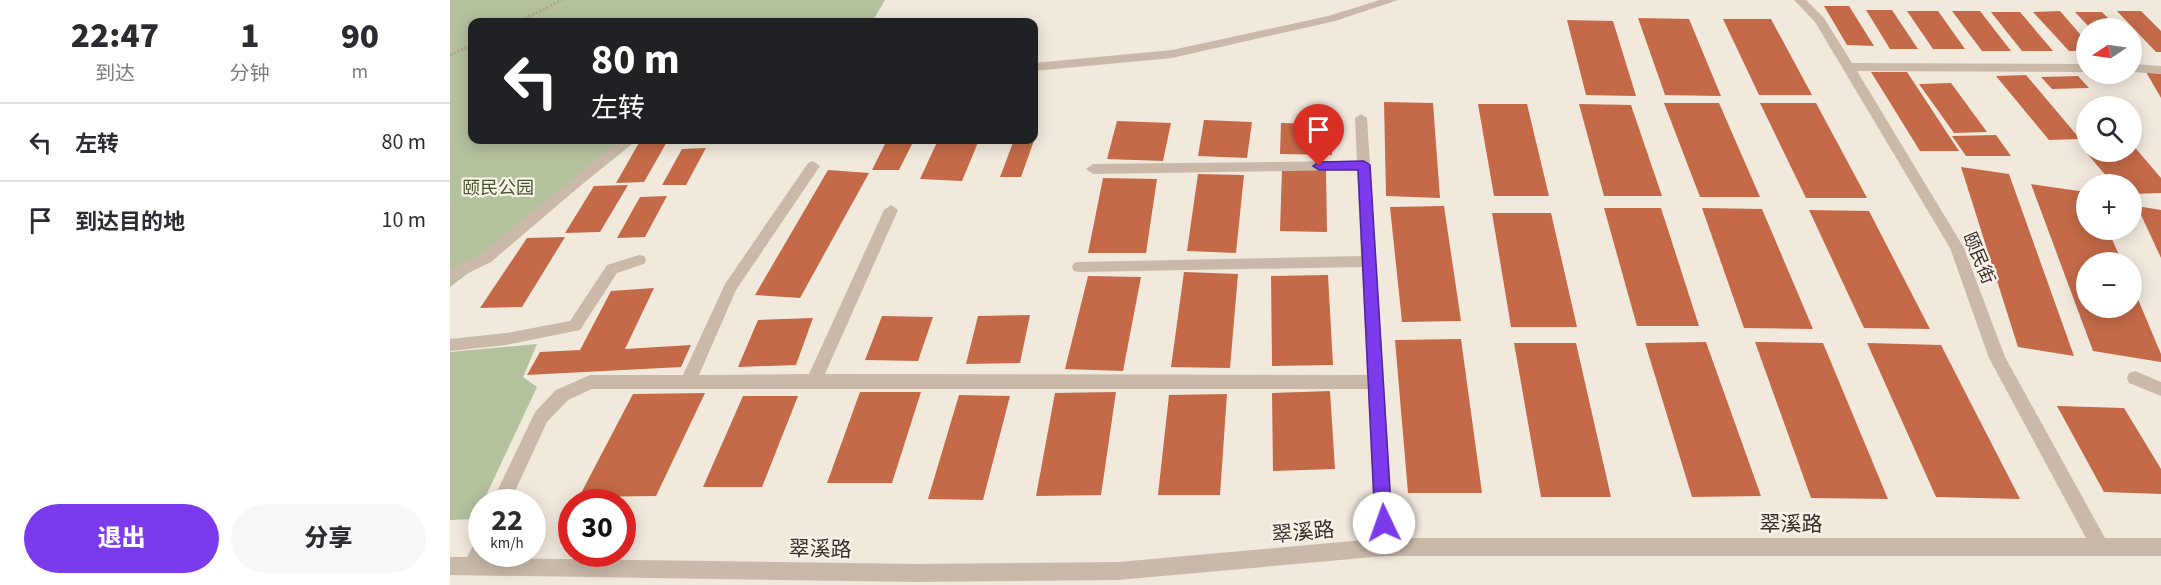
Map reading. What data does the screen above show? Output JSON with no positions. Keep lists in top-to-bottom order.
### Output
{
  "streets": {
    "street": ["颐民街", "翠溪路"]
  },
  "crossings": [
    ["颐民街", "翠溪路"]
  ],
  "parks": ["颐民公园"],
  "north": "left",
  "page": {
    "eta": [
      "22:47",
      "到达",
      "1",
      "分钟",
      "90",
      "m"
    ],
    "map_buttons": ["+", "−"],
    "turn": ["80 m", "左转"],
    "list": [
      {
        "name": "左转",
        "value": "80 m"
      },
      {
        "name": "到达目的地",
        "value": "10 m"
      }
    ],
    "speed": "22 km/h",
    "limit": "30",
    "buttons": ["退出", "分享"]
  }
}
